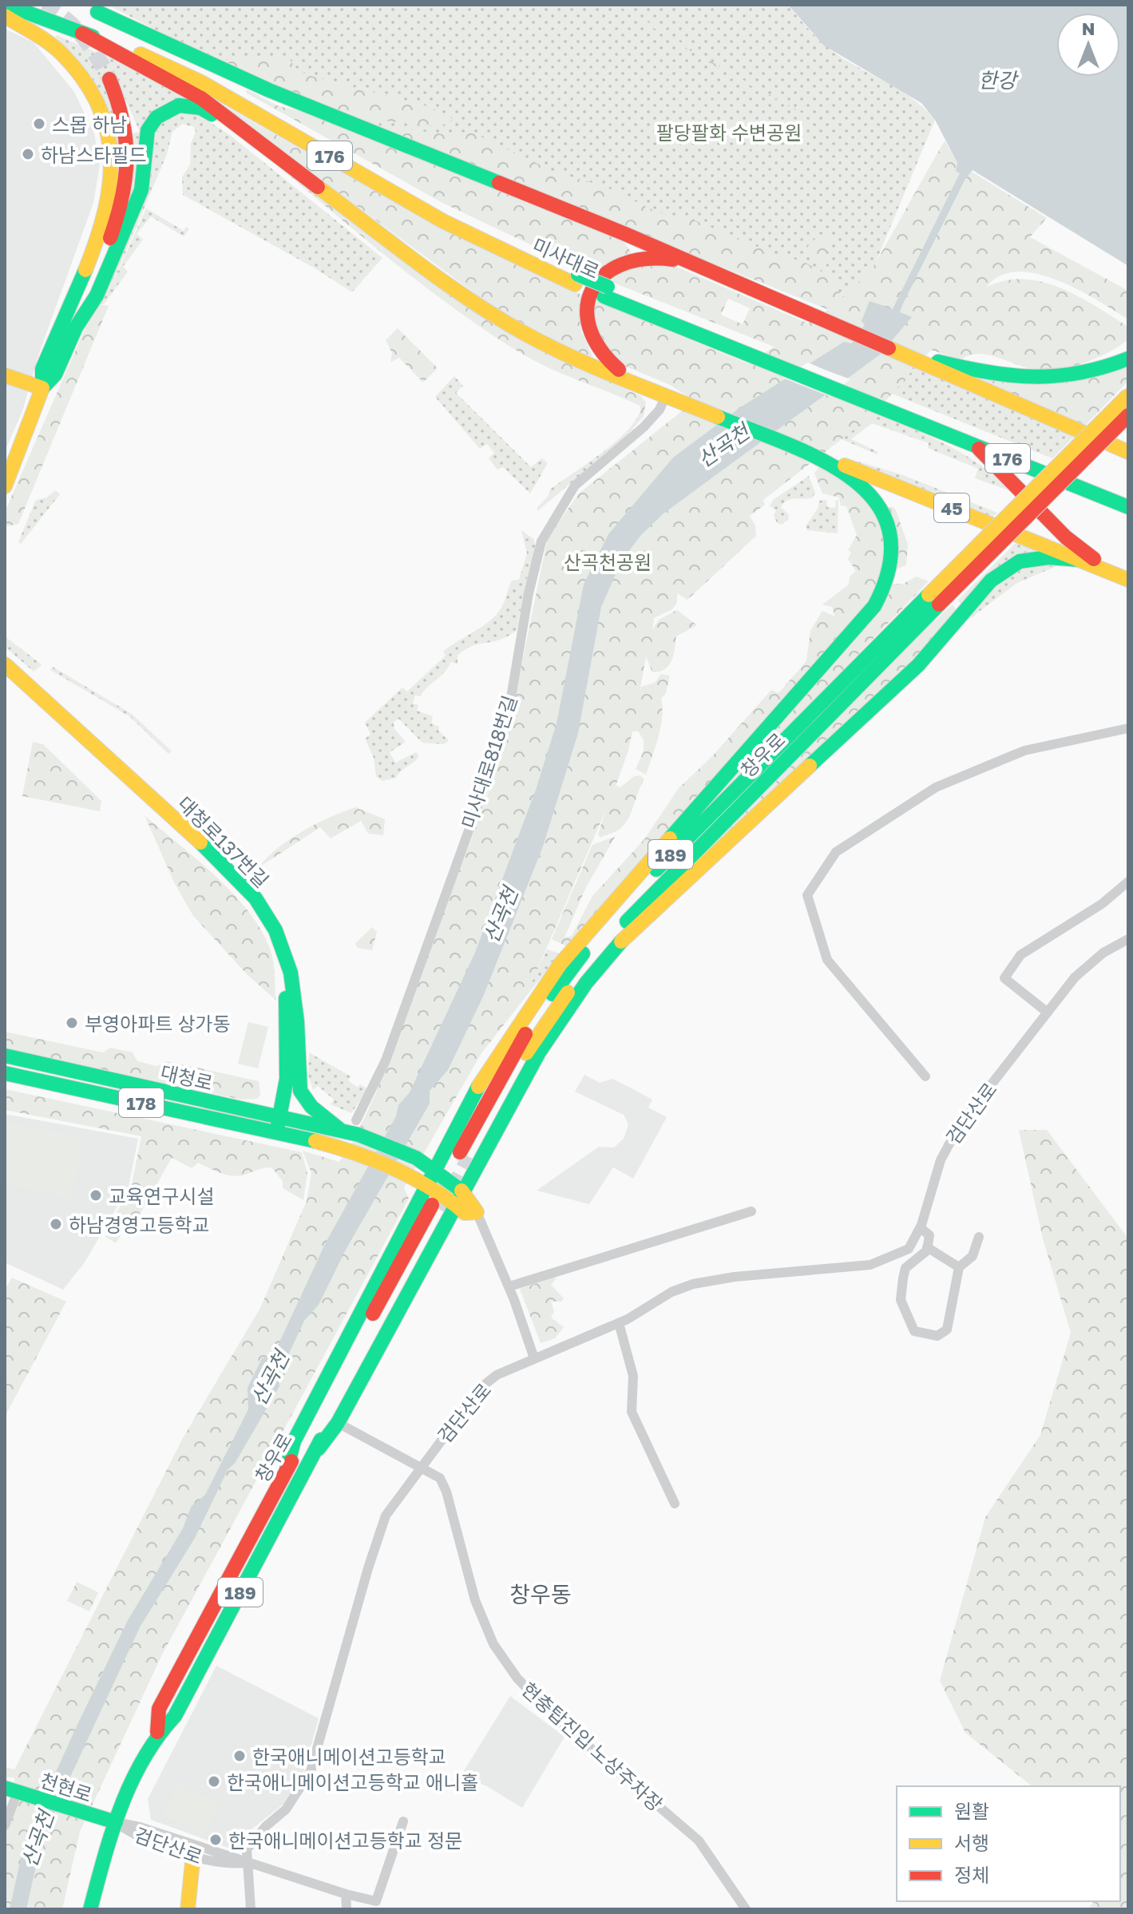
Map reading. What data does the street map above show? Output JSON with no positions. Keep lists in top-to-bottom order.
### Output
{
  "streets": {
    "main road": [
      "176",
      "미사대로",
      "45",
      "창우로",
      "대청로137번길",
      "189",
      "대청로",
      "178",
      "천현로"
    ],
    "street": ["미사대로818번길", "검단산로", "현충탑진입 노상주차장"]
  },
  "crossings": [
    ["45", "미사대로818번길"],
    ["창우로", "178"],
    ["창우로", "검단산로"],
    ["창우로", "천현로"],
    ["대청로137번길", "대청로"],
    ["대청로", "178"],
    ["검단산로", "현충탑진입 노상주차장"],
    ["검단산로", "천현로"]
  ],
  "districts": ["창우동"],
  "water": ["한강", "산곡천"],
  "parks": ["팔당팔화 수변공원", "산곡천공원"],
  "places": [
    "스몹 하남",
    "하남스타필드",
    "부영아파트 상가동",
    "교육연구시설",
    "하남경영고등학교",
    "한국애니메이션고등학교",
    "한국애니메이션고등학교 애니홀",
    "한국애니메이션고등학교 정문"
  ],
  "legend": ["원활", "서행", "정체"],
  "north": "top"
}
